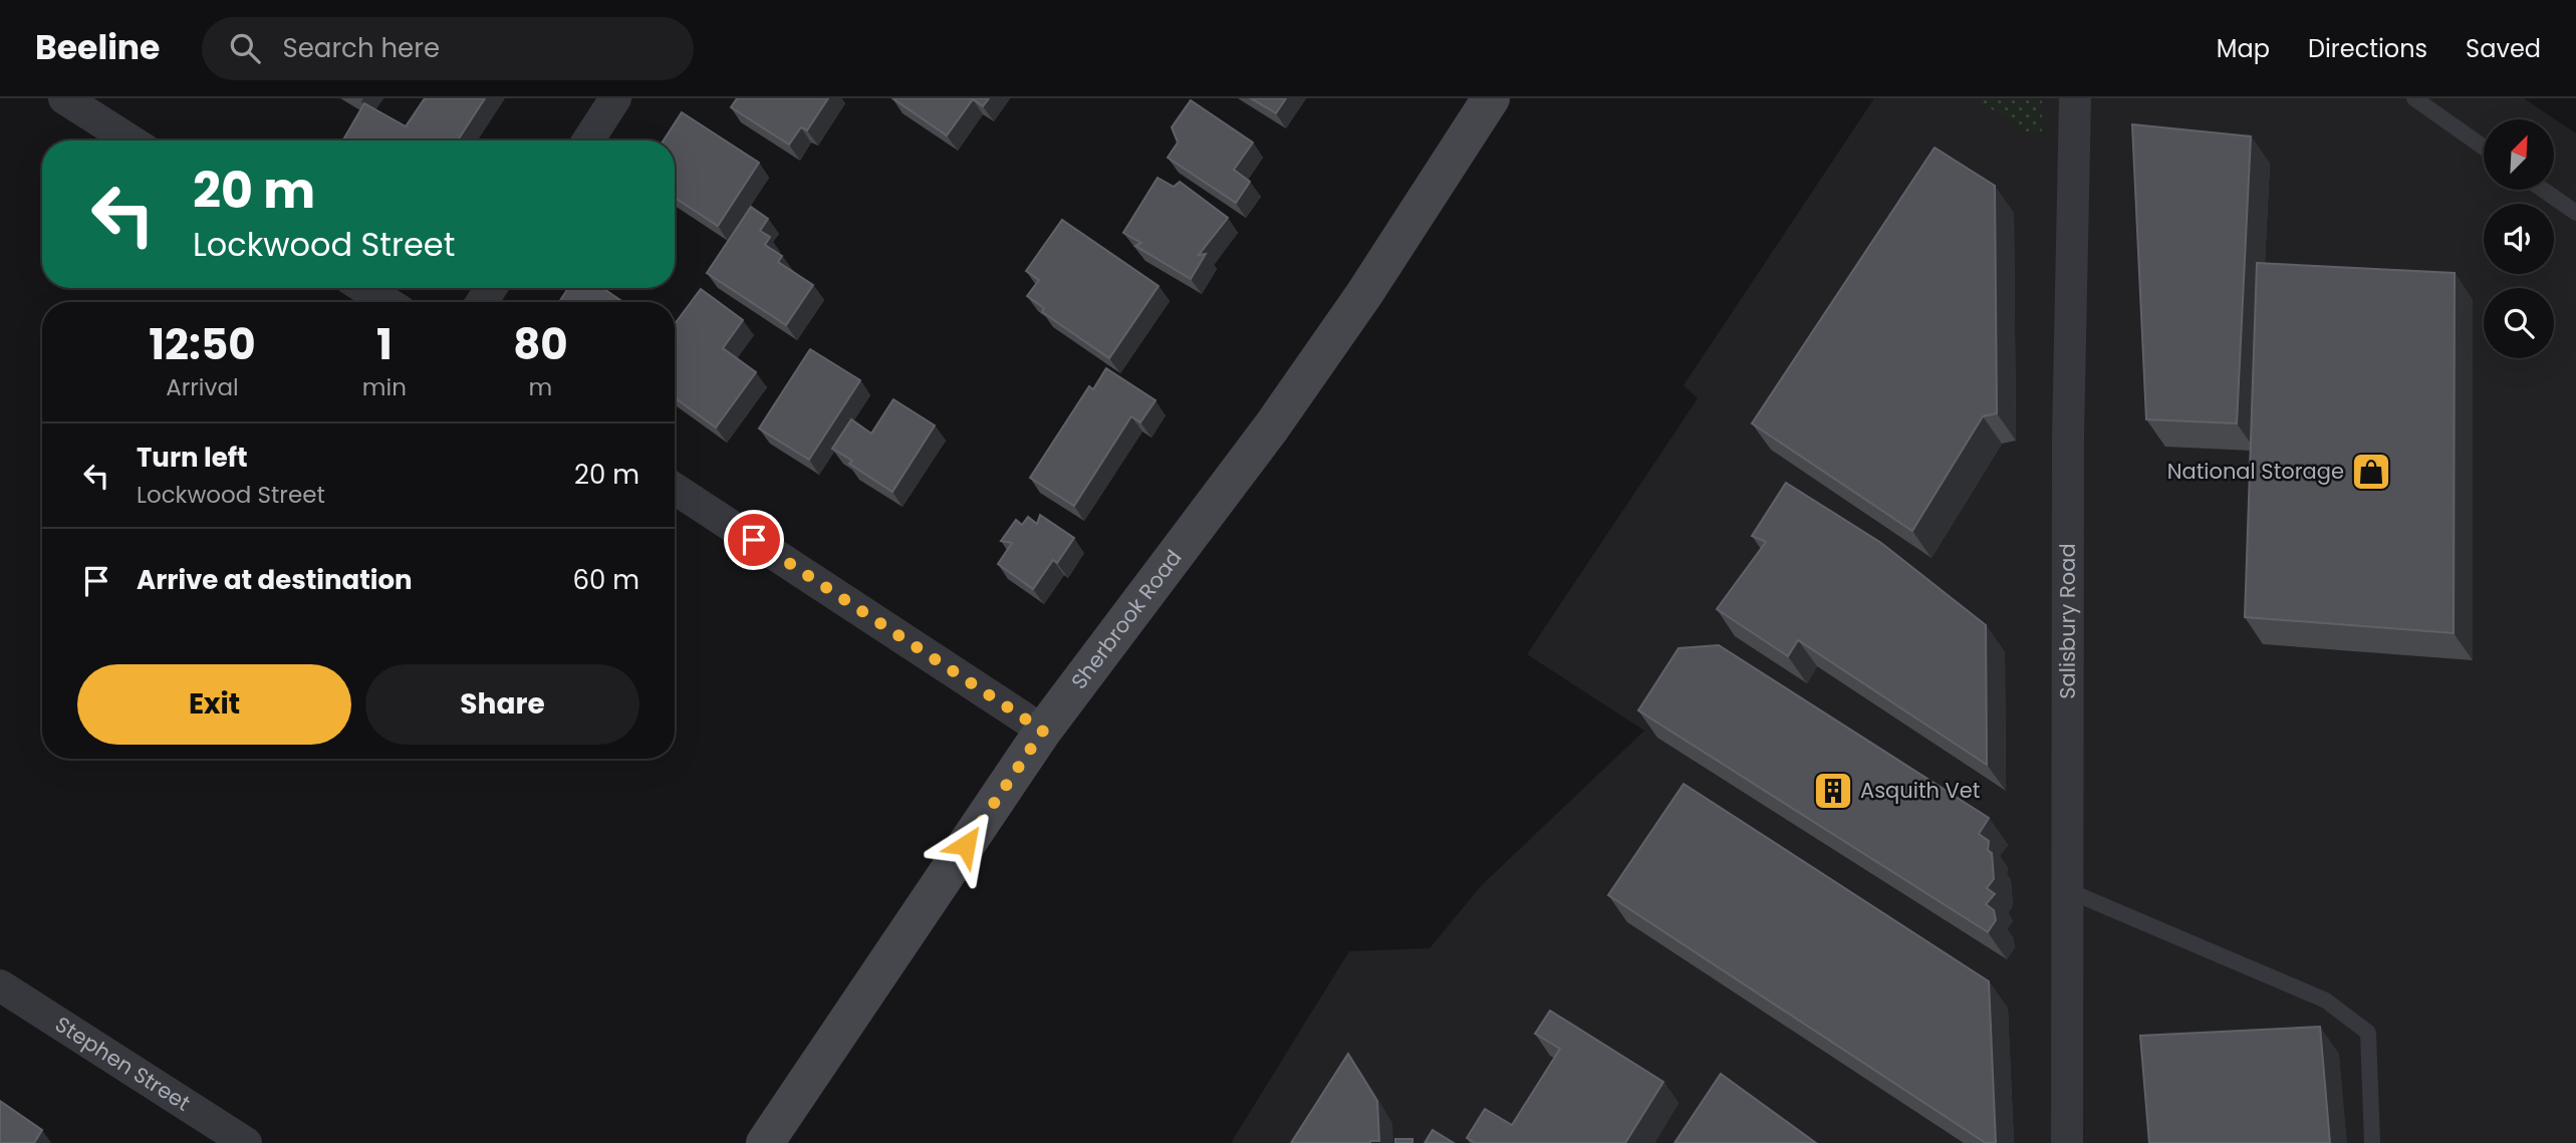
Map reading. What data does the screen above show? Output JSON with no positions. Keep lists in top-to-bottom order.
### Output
{
  "streets": {
    "main road": ["Sherbrook Road"],
    "street": ["Salisbury Road", "Stephen Street"]
  },
  "places": {
    "shop": ["National Storage"],
    "building": ["Asquith Vet"]
  },
  "north": "top right",
  "page": {
    "header": "Beeline",
    "search": "Search here",
    "nav": ["Map", "Directions", "Saved"],
    "turn": ["20 m", "Lockwood Street"],
    "eta": [
      "12:50",
      "Arrival",
      "1",
      "min",
      "80",
      "m"
    ],
    "list": [
      {
        "name": "Turn left",
        "note": "Lockwood Street",
        "value": "20 m"
      },
      {
        "name": "Arrive at destination",
        "value": "60 m"
      }
    ],
    "buttons": ["Exit", "Share"]
  }
}
